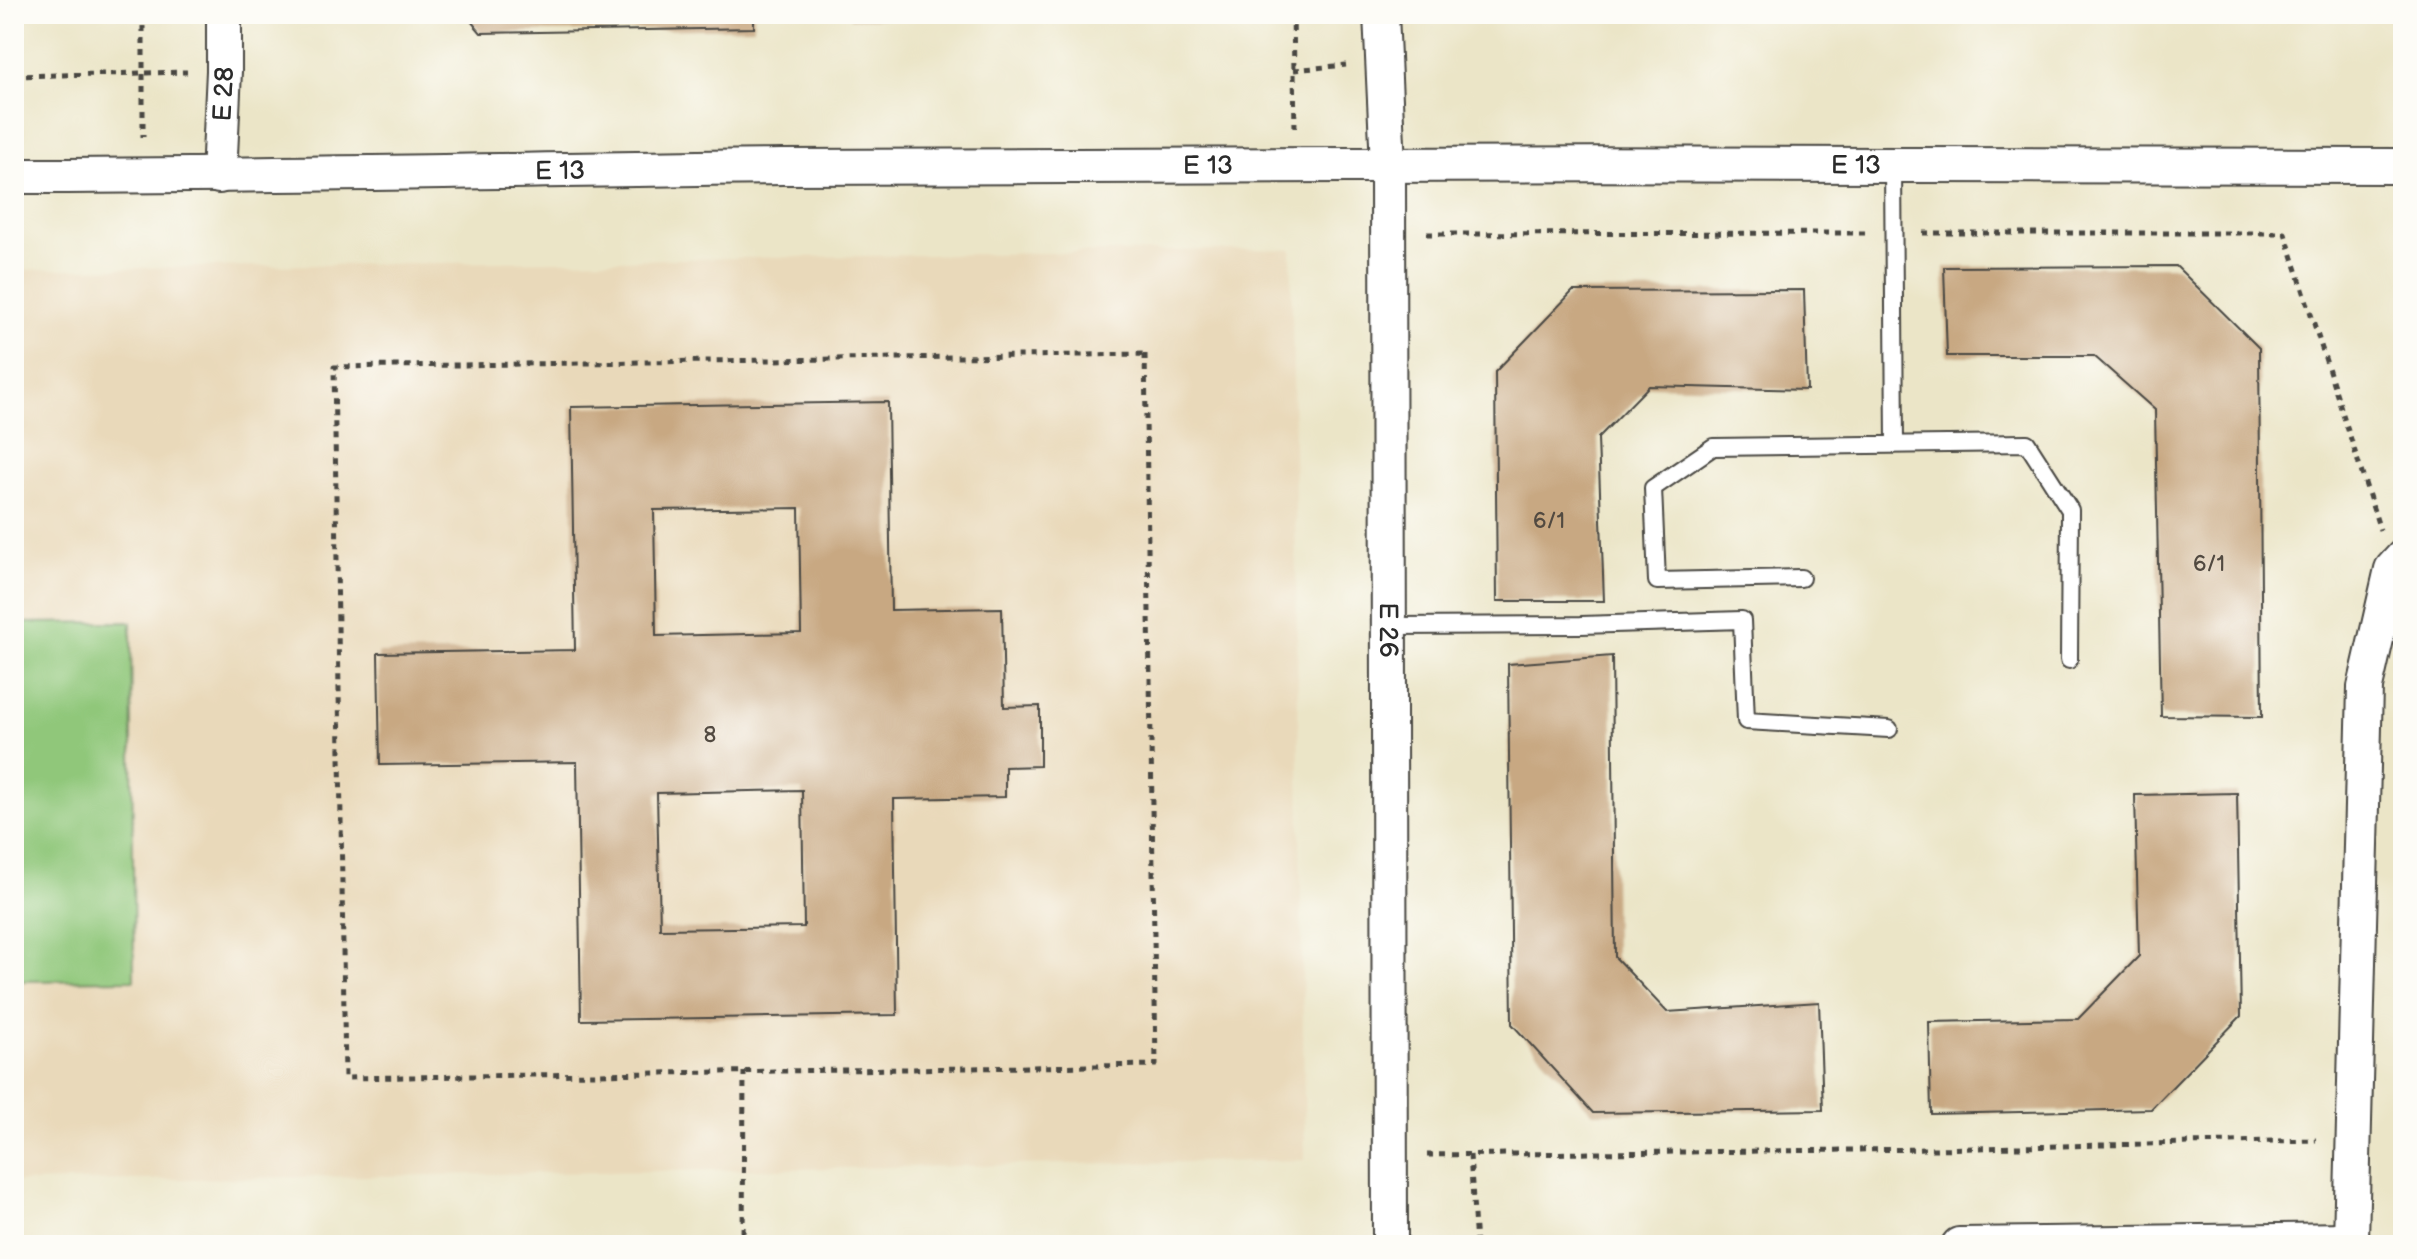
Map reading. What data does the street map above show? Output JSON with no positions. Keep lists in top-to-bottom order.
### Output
{
  "streets": {
    "street": ["E 28", "E 13", "E 26"]
  },
  "crossings": [
    ["E 28", "E 13"],
    ["E 13", "E 26"]
  ],
  "house_numbers": ["6/1", "6/1", "8"]
}
